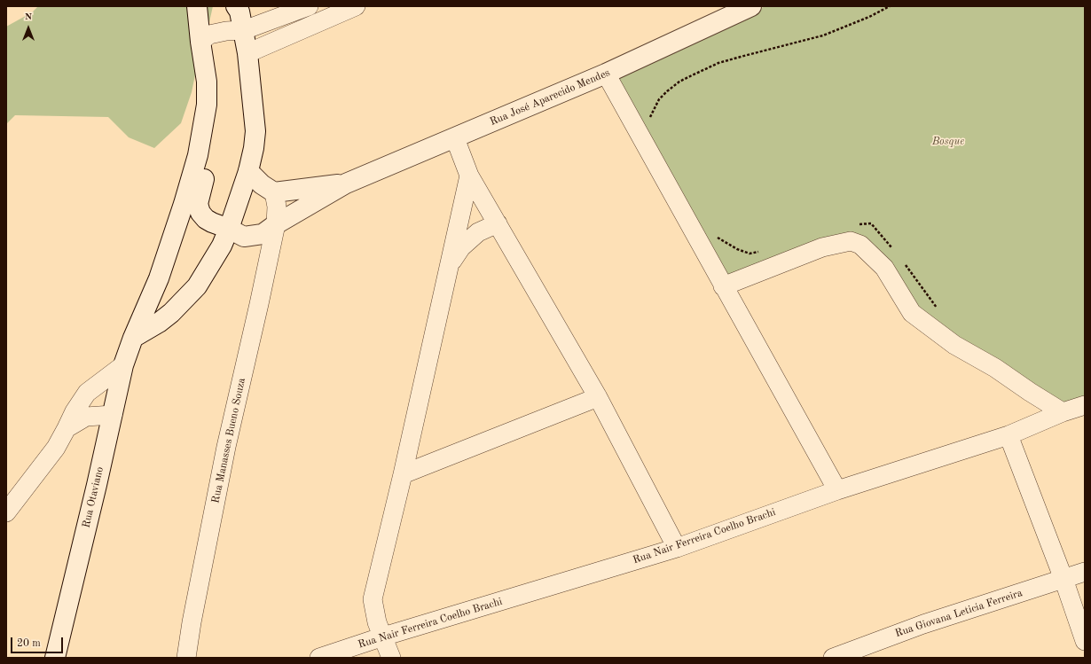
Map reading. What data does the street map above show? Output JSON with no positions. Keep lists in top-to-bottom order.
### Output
{
  "streets": {
    "main road": ["Rua José Aparecido Mendes", "Rua Otaviano"],
    "street": ["Rua Manasses Bueno Souza", "Rua Nair Ferreira Coelho Brachi", "Rua Giovana Leticia Ferreira"]
  },
  "parks": ["Bosque"],
  "scale_bar": "20 m",
  "north": "top"
}
